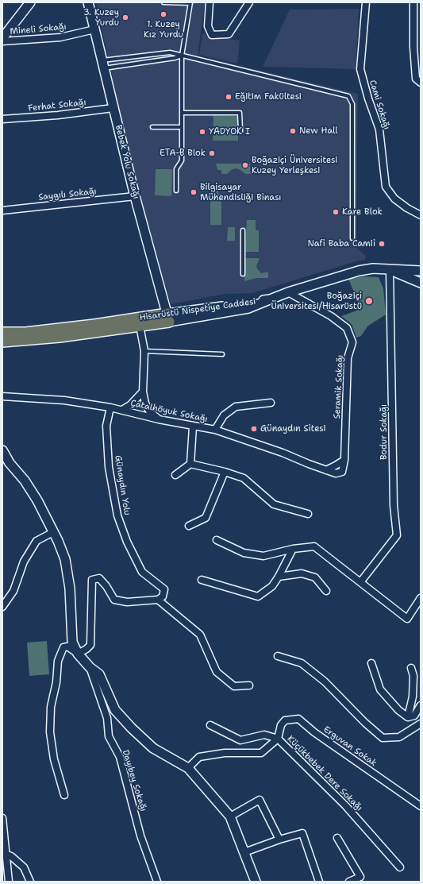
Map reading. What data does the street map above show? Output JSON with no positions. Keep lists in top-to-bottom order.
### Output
{
  "streets": {
    "main road": ["Bebek Yolu Sokağı", "Hisarüstü Nispetiye Caddesi"],
    "street": [
      "Mineli Sokağı",
      "Cami Sokağı",
      "Ferhat Sokağı",
      "Saygılı Sokağı",
      "Seramik Sokağı",
      "Çatalhöyuk Sokağı",
      "Bodur Sokağı",
      "Günaydın Yolu",
      "Erguvan Sokak",
      "Küçükbebek Dere Sokağı",
      "Dayıbey Sokağı"
    ]
  },
  "crossings": [
    ["Mineli Sokağı", "Bebek Yolu Sokağı"],
    ["Ferhat Sokağı", "Bebek Yolu Sokağı"],
    ["Bebek Yolu Sokağı", "Saygılı Sokağı"],
    ["Bebek Yolu Sokağı", "Hisarüstü Nispetiye Caddesi"],
    ["Hisarüstü Nispetiye Caddesi", "Seramik Sokağı"],
    ["Hisarüstü Nispetiye Caddesi", "Bodur Sokağı"],
    ["Seramik Sokağı", "Çatalhöyuk Sokağı"],
    ["Çatalhöyuk Sokağı", "Günaydın Yolu"],
    ["Erguvan Sokak", "Küçükbebek Dere Sokağı"]
  ],
  "places": [
    "1. Kuzey Kız Yurdu",
    "3. Kuzey Yurdu",
    "Eğitim Fakültesi",
    "New Hall",
    "YADYOK I",
    "ETA-B Blok",
    "Boğaziçi Üniversitesi Kuzey Yerleşkesi",
    "Bilgisayar Mühendisliği Binası",
    "Kare Blok",
    "Nafi Baba Camii",
    "Boğaziçi Üniversitesi/Hisarüstü",
    "Günaydın Sitesi"
  ]
}
